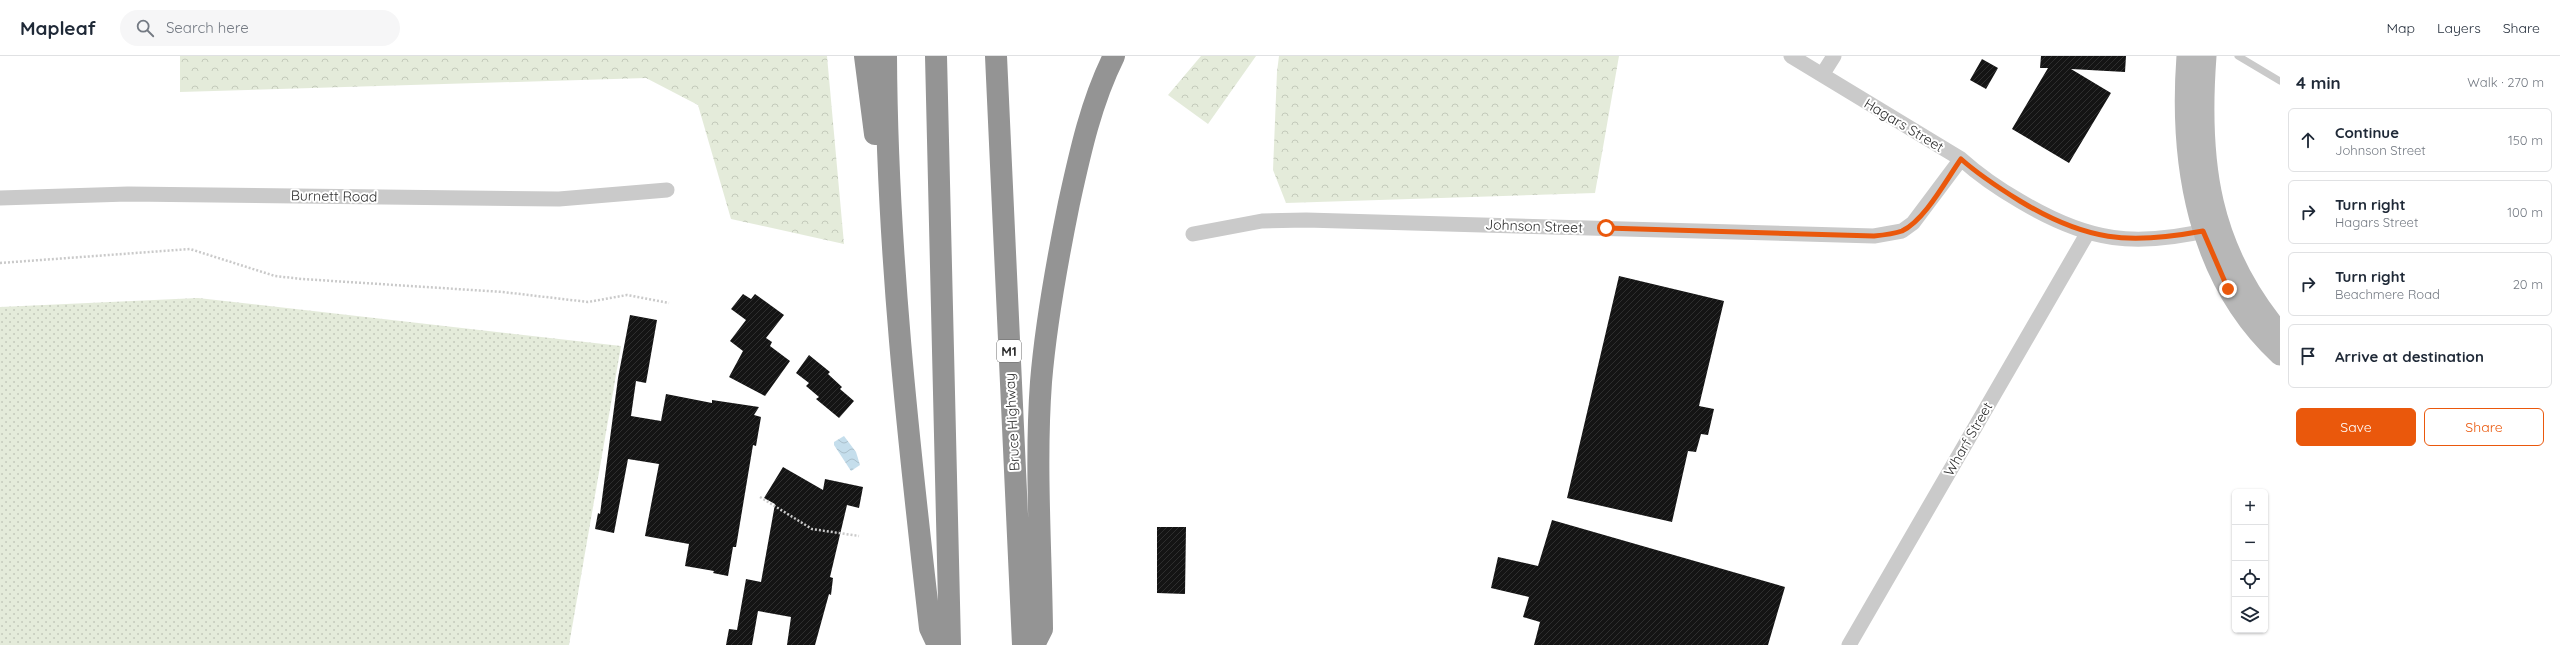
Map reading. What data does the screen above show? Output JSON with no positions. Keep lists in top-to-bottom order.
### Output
{
  "streets": {
    "highway": ["M1", "Bruce Highway"],
    "street": [
      "Hagars Street",
      "Burnett Road",
      "Johnson Street",
      "Wharf Street"
    ]
  },
  "crossings": [
    ["Hagars Street", "Johnson Street"],
    ["Hagars Street", "Wharf Street"]
  ],
  "page": {
    "header": "Mapleaf",
    "search": "Search here",
    "nav": ["Map", "Layers", "Share"],
    "heading": ["4 min", "Walk · 270 m"],
    "list": [
      ["Continue", "Johnson Street", "150 m"],
      ["Turn right", "Hagars Street", "100 m"],
      ["Turn right", "Beachmere Road", "20 m"],
      "Arrive at destination"
    ],
    "buttons": ["Save", "Share"],
    "map_buttons": ["+", "−"]
  }
}
